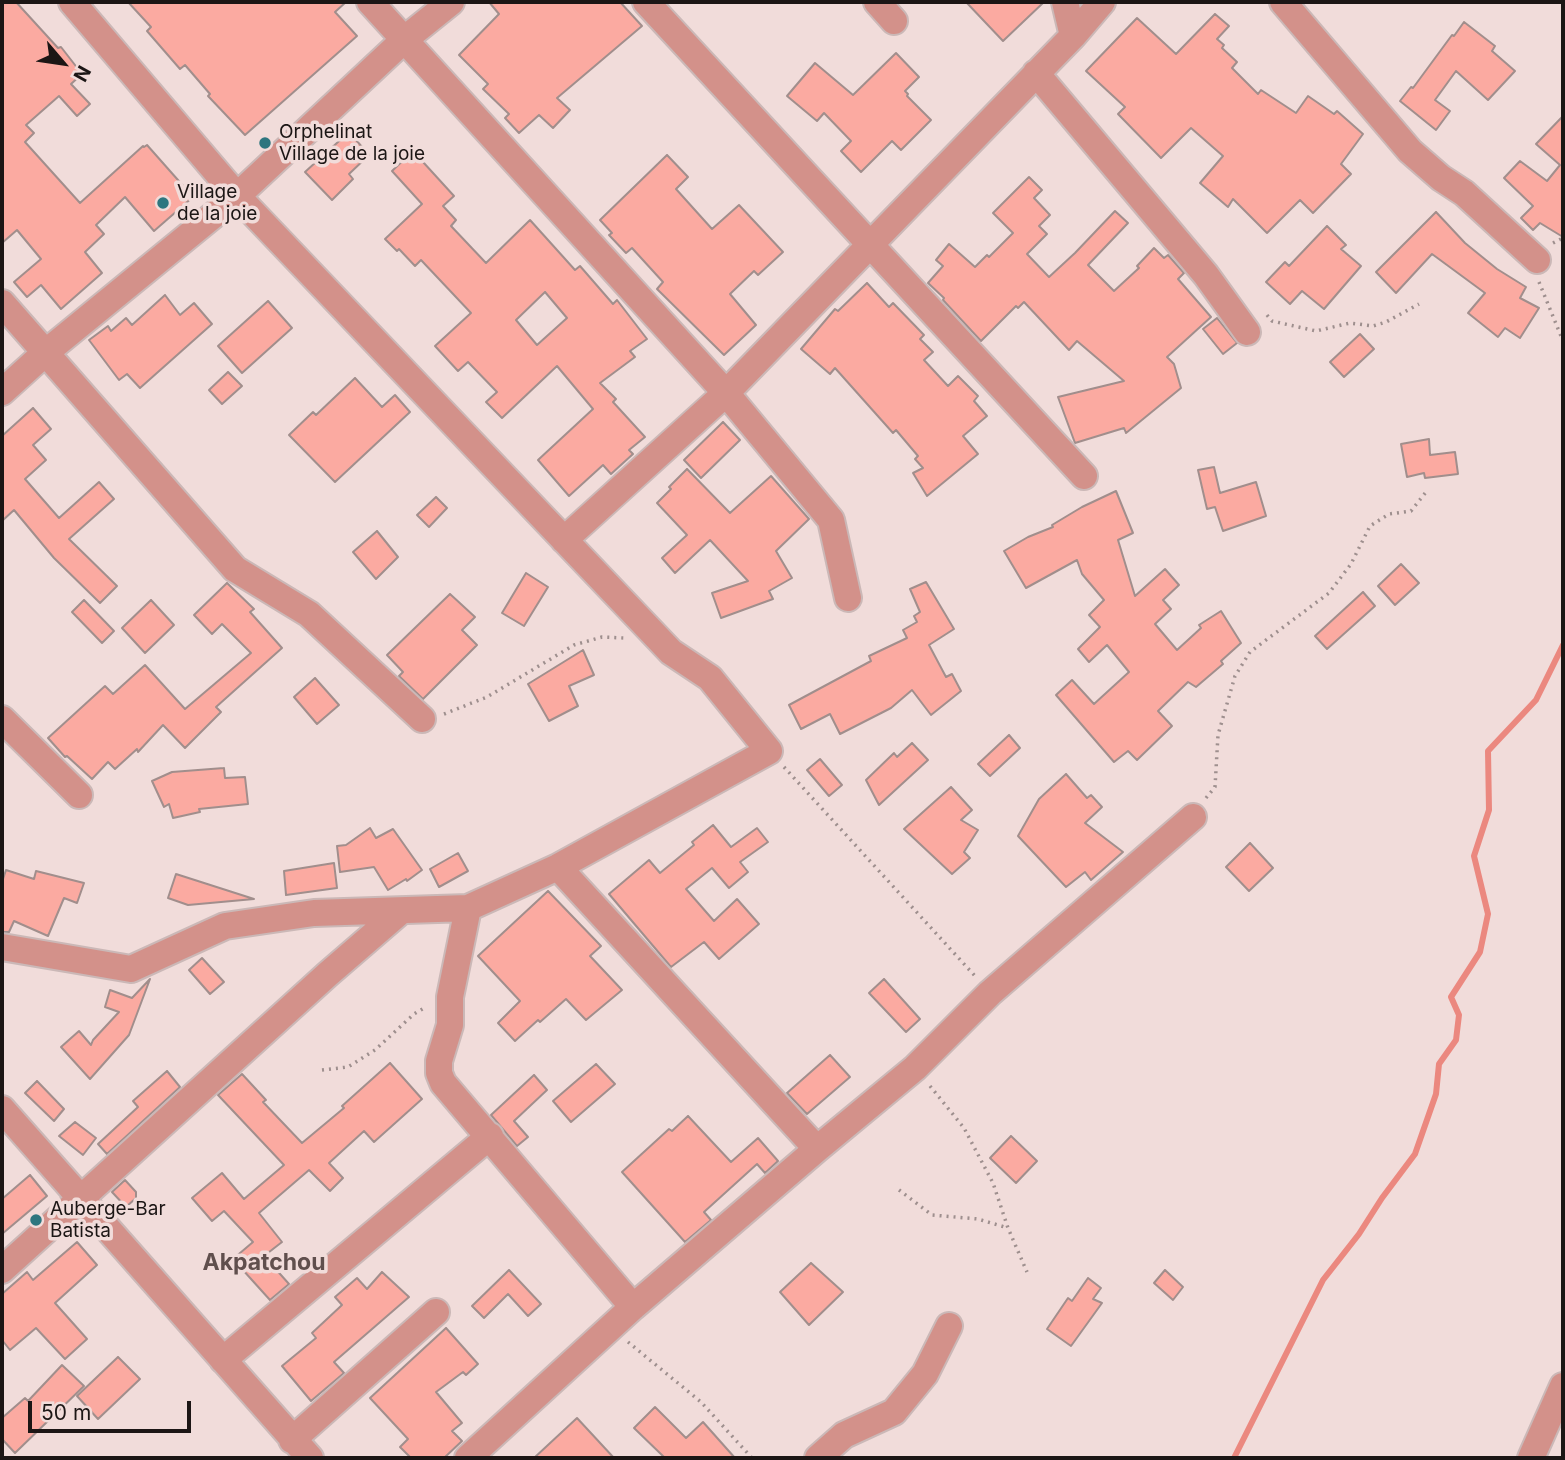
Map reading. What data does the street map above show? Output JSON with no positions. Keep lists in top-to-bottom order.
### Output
{
  "districts": ["Akpatchou"],
  "places": ["Orphelinat Village de la joie", "Village de la joie", "Auberge-Bar Batista"],
  "scale_bar": "50 m",
  "north": "bottom right"
}
